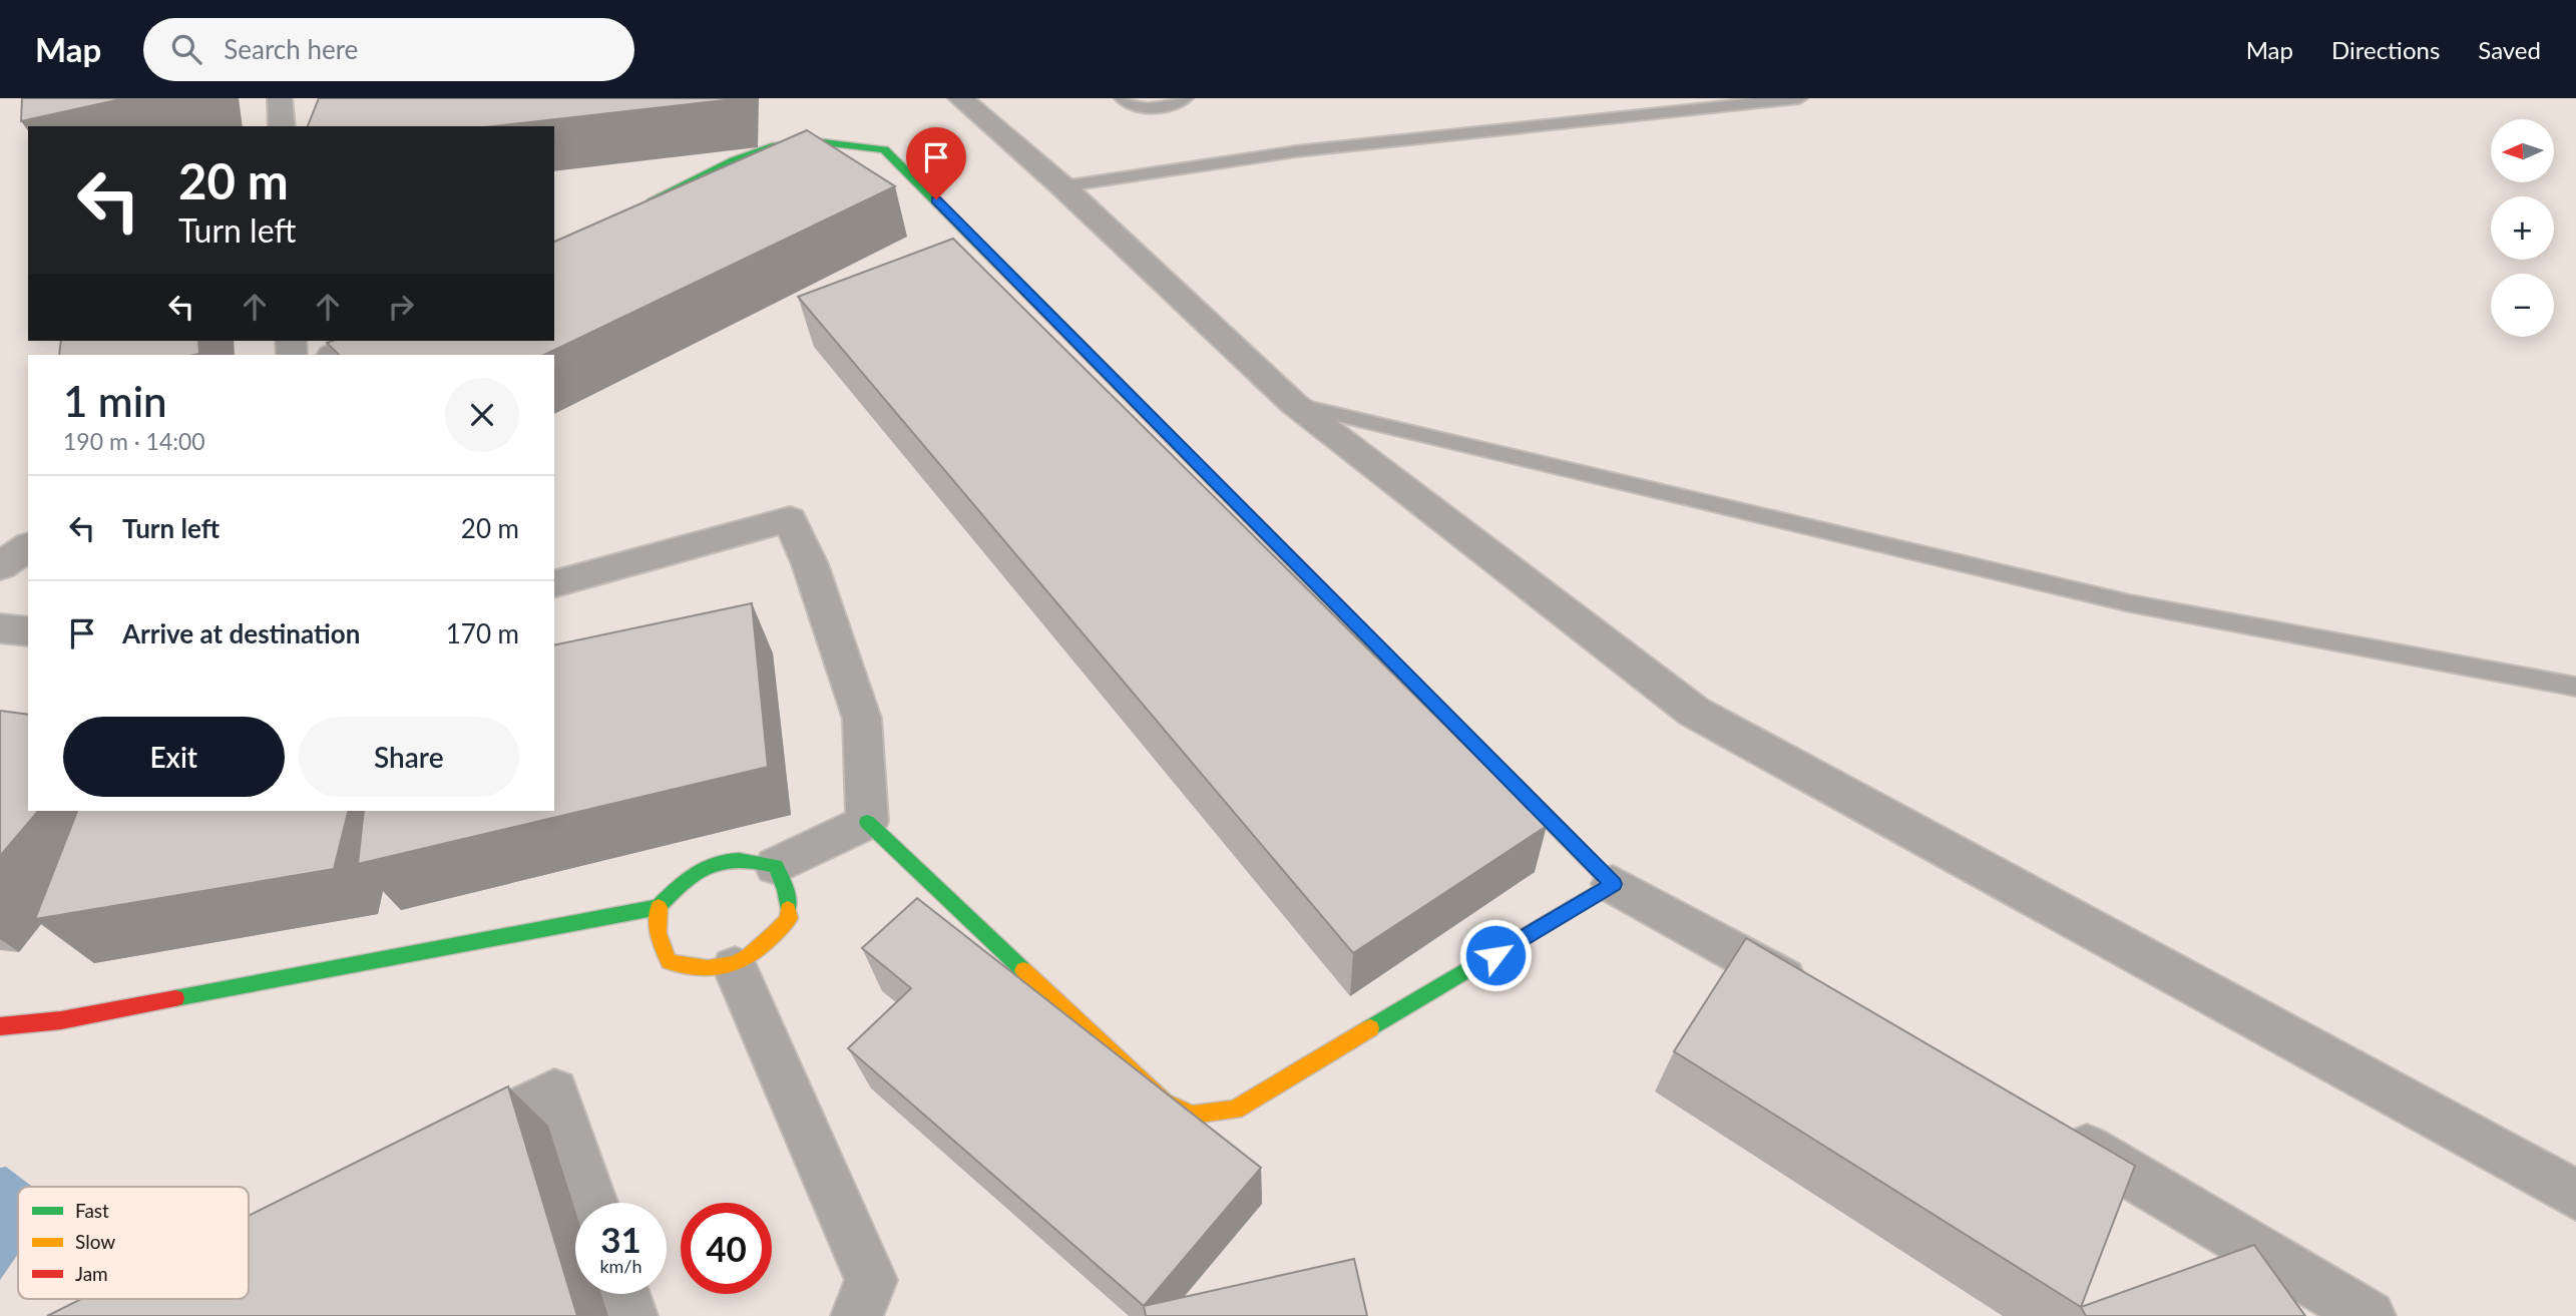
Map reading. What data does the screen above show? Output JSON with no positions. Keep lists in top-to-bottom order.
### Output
{
  "legend": ["Fast", "Slow", "Jam"],
  "north": "left",
  "page": {
    "header": "Map",
    "search": "Search here",
    "nav": ["Map", "Directions", "Saved"],
    "map_buttons": ["+", "−"],
    "turn": ["20 m", "Turn left"],
    "heading": ["1 min", "190 m · 14:00"],
    "list": [
      {
        "name": "Turn left",
        "value": "20 m"
      },
      {
        "name": "Arrive at destination",
        "value": "170 m"
      }
    ],
    "buttons": ["Exit", "Share"],
    "speed": "31 km/h",
    "limit": "40"
  }
}
